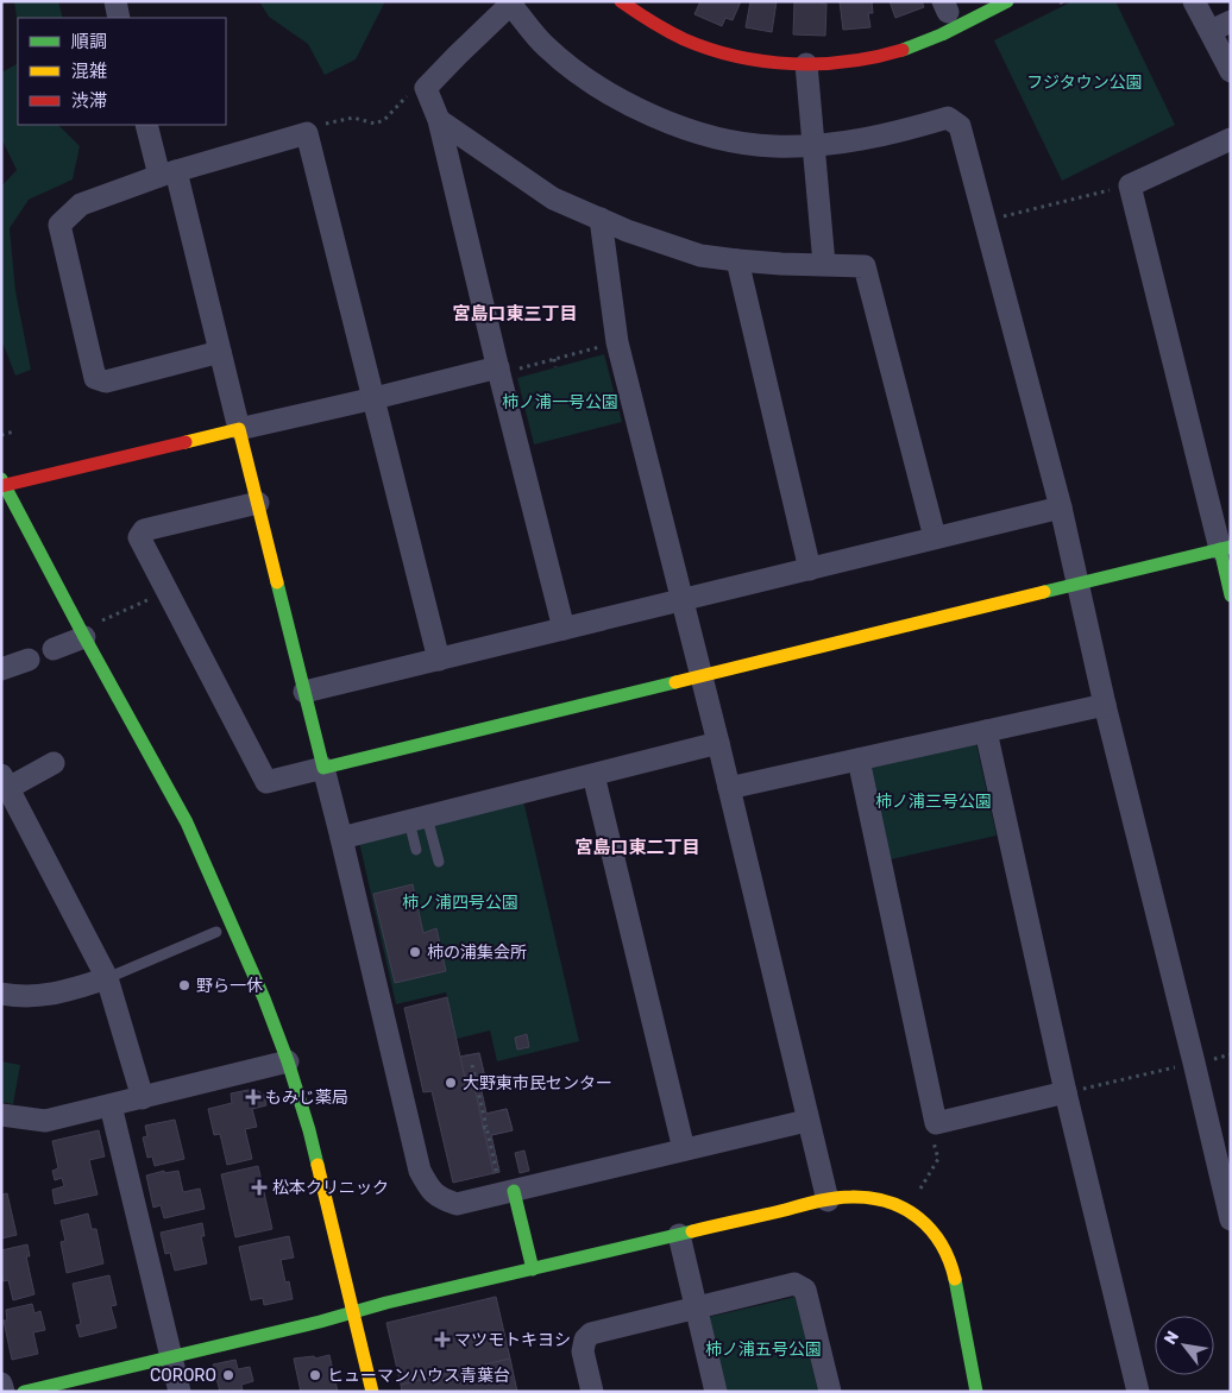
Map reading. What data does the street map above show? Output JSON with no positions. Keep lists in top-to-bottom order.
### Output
{
  "districts": ["宮島口東三丁目", "宮島口東二丁目"],
  "parks": [
    "フジタウン公園",
    "柿ノ浦一号公園",
    "柿ノ浦三号公園",
    "柿ノ浦四号公園",
    "柿ノ浦五号公園"
  ],
  "places": {
    "other": [
      "柿の浦集会所",
      "野ら一休",
      "大野東市民センター",
      "CORORO",
      "ヒューマンハウス青葉台"
    ],
    "health": ["もみじ薬局", "松本クリニック", "マツモトキヨシ"]
  },
  "legend": ["順調", "混雑", "渋滞"],
  "north": "top left"
}
